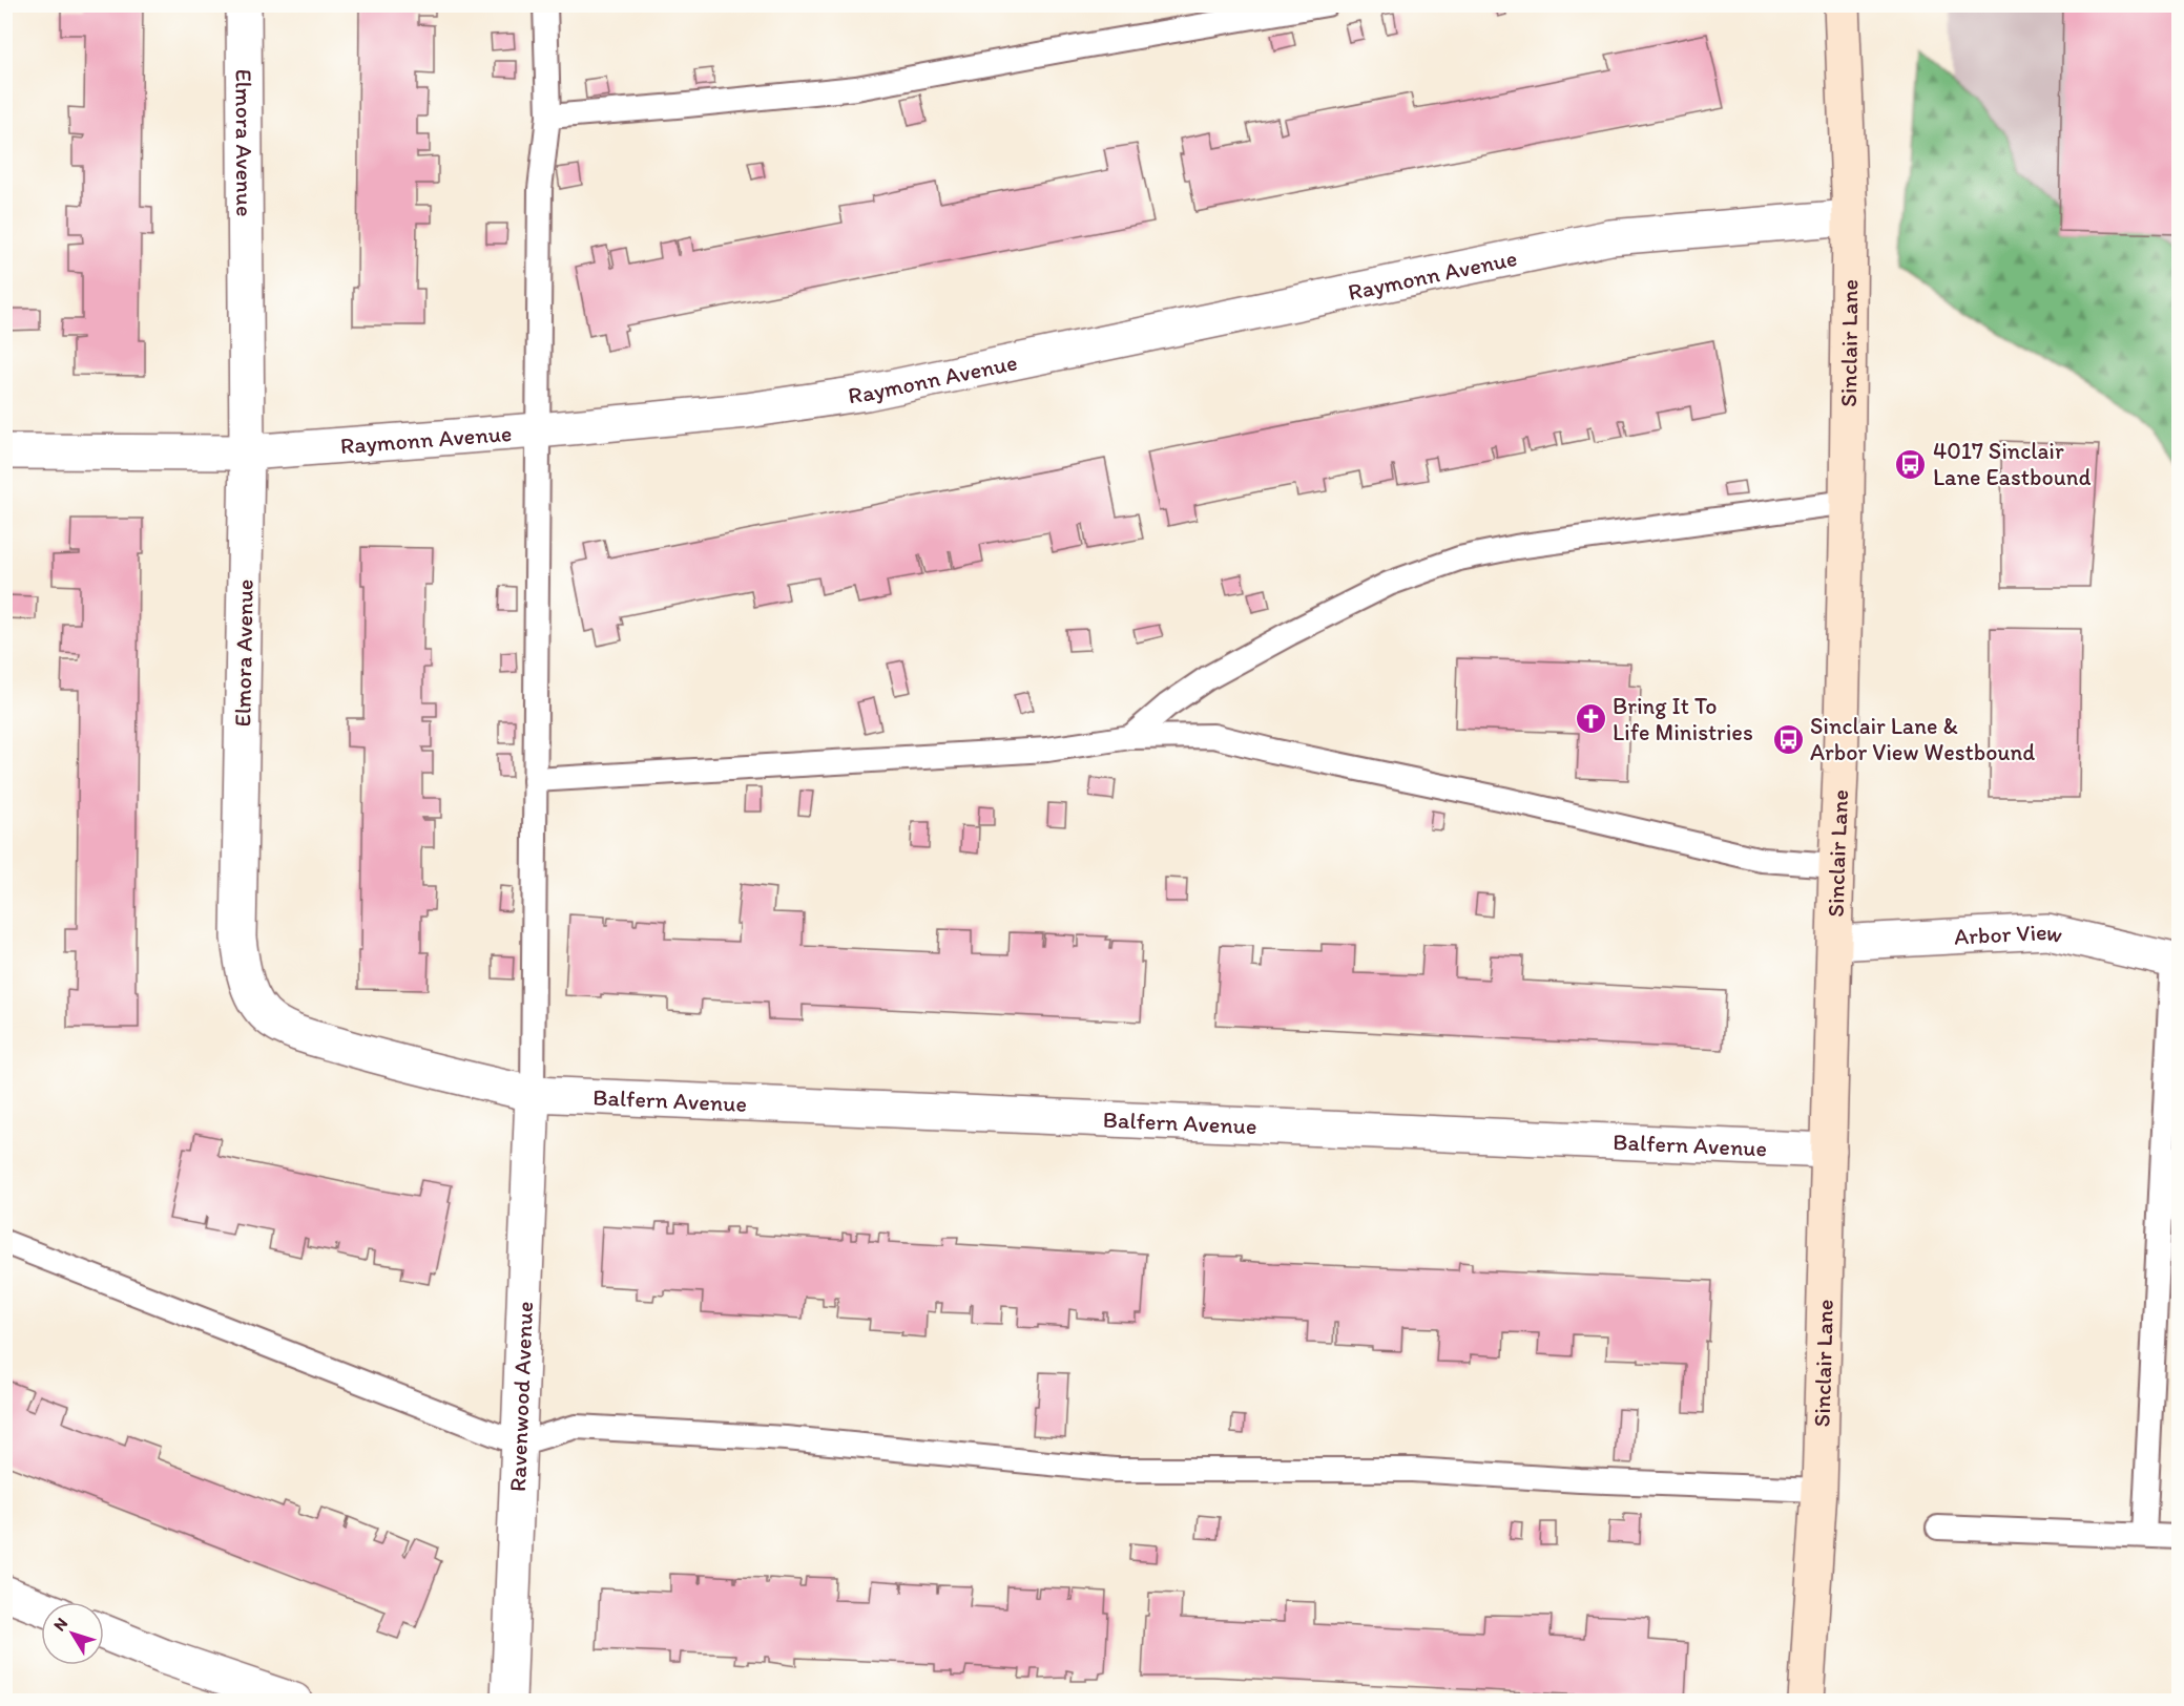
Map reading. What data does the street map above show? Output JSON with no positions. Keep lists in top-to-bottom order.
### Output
{
  "streets": {
    "main road": ["Sinclair Lane"],
    "street": [
      "Elmora Avenue",
      "Raymonn Avenue",
      "Arbor View",
      "Balfern Avenue",
      "Ravenwood Avenue"
    ]
  },
  "crossings": [
    ["Elmora Avenue", "Raymonn Avenue"],
    ["Elmora Avenue", "Balfern Avenue"],
    ["Elmora Avenue", "Ravenwood Avenue"],
    ["Raymonn Avenue", "Sinclair Lane"],
    ["Sinclair Lane", "Arbor View"],
    ["Sinclair Lane", "Balfern Avenue"],
    ["Balfern Avenue", "Ravenwood Avenue"]
  ],
  "places": {
    "bus stop": ["4017 Sinclair Lane Eastbound", "Sinclair Lane & Arbor View Westbound"],
    "church": ["Bring It To Life Ministries"]
  },
  "north": "top left"
}
